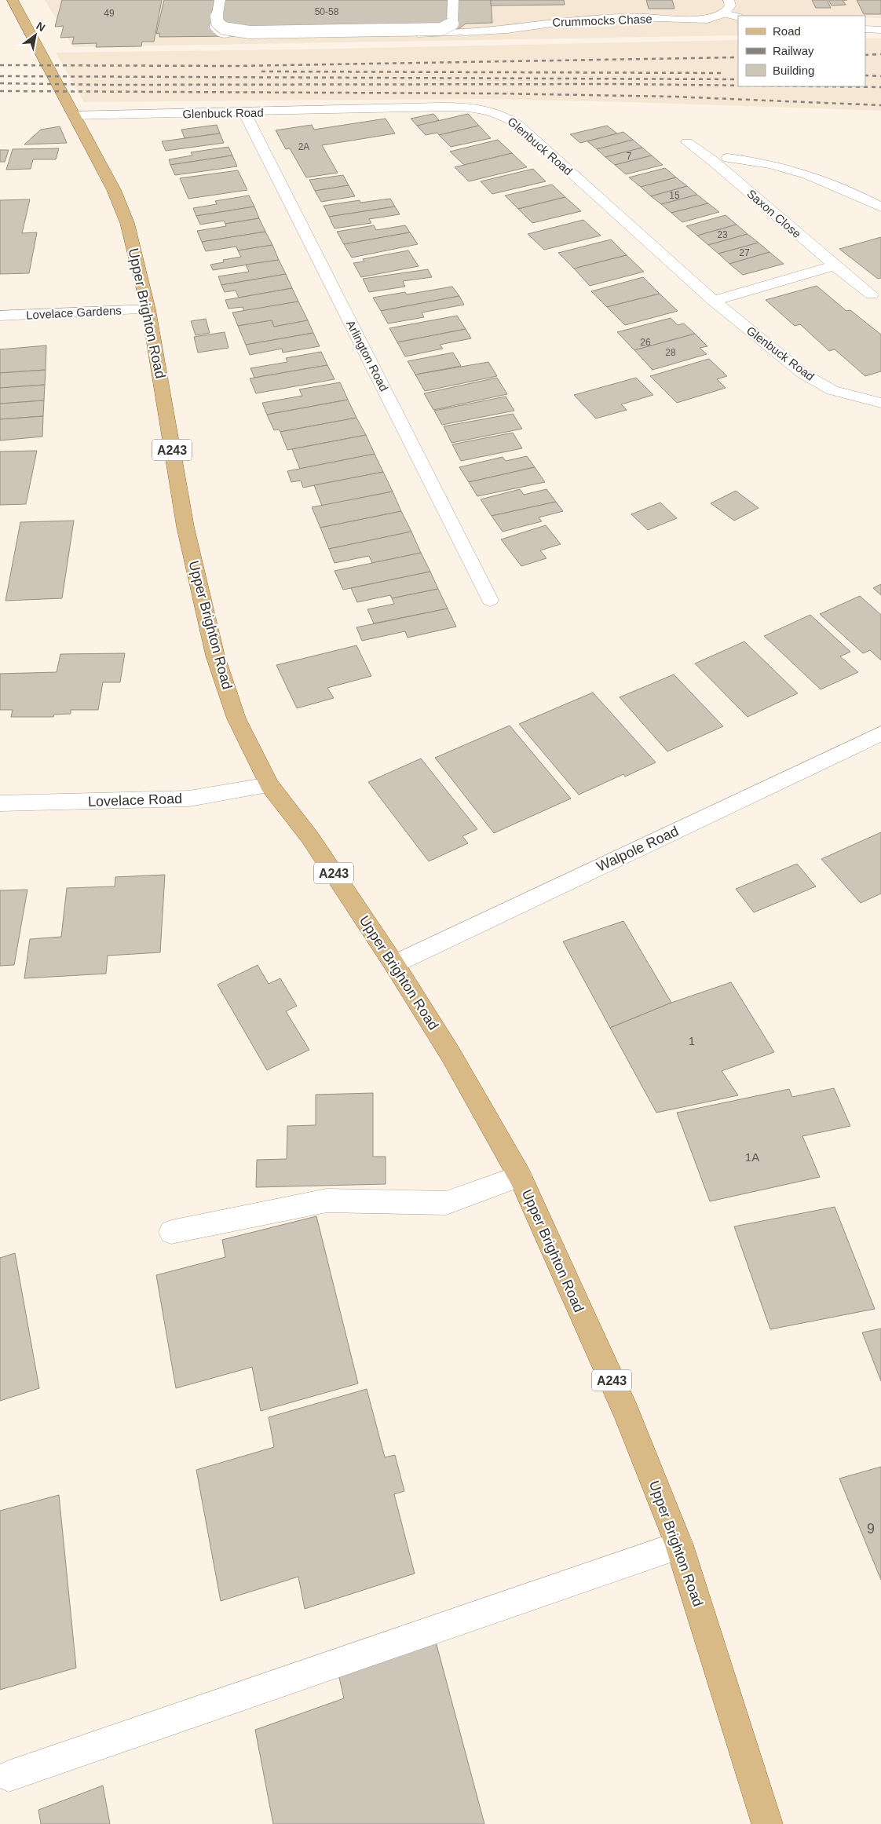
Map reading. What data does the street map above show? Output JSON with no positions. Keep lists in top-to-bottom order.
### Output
{
  "streets": {
    "main road": ["Upper Brighton Road", "A243"],
    "street": [
      "Crummocks Chase",
      "Glenbuck Road",
      "Saxon Close",
      "Lovelace Gardens",
      "Arlington Road",
      "Lovelace Road",
      "Walpole Road"
    ]
  },
  "crossings": [
    ["Glenbuck Road", "Upper Brighton Road"],
    ["Glenbuck Road", "Arlington Road"],
    ["Glenbuck Road", "A243"],
    ["Lovelace Gardens", "Upper Brighton Road"],
    ["Upper Brighton Road", "A243"],
    ["Upper Brighton Road", "Lovelace Road"],
    ["Upper Brighton Road", "Walpole Road"]
  ],
  "house_numbers": [
    "50-58",
    "49",
    "2A",
    "7",
    "15",
    "23",
    "27",
    "26",
    "28",
    "1",
    "1A",
    "9"
  ],
  "legend": ["Road", "Railway", "Building"],
  "north": "top right"
}
